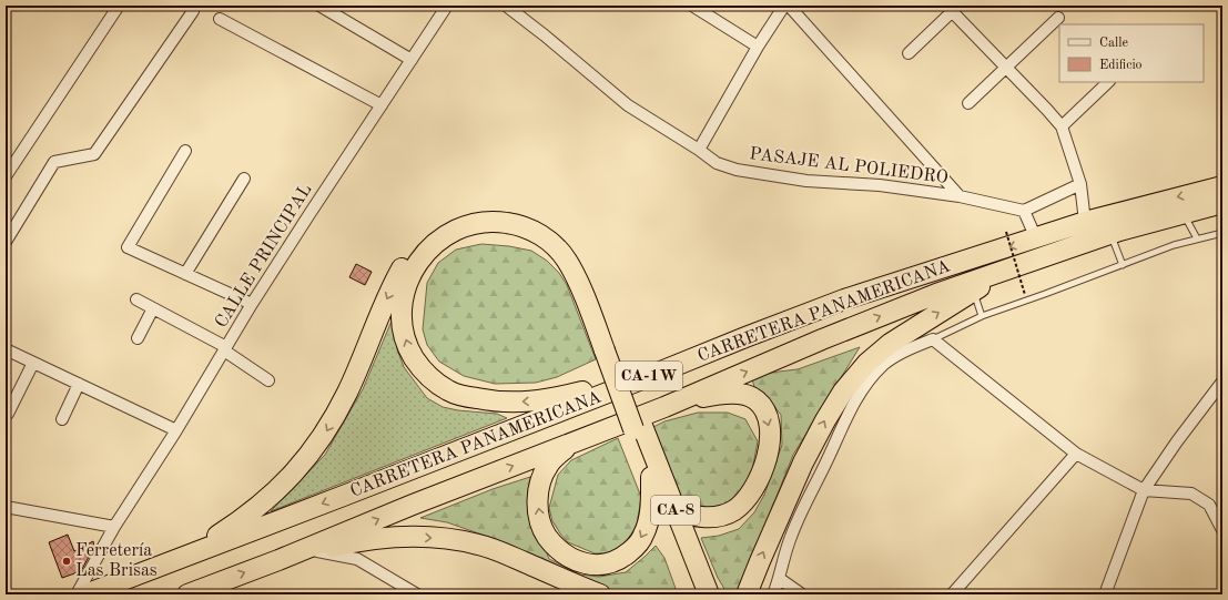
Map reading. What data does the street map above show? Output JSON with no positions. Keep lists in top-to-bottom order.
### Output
{
  "streets": {
    "highway": ["CARRETERA PANAMERICANA", "CA-1W", "CA-8"],
    "street": ["PASAJE AL POLIEDRO", "CALLE PRINCIPAL"]
  },
  "places": ["Ferretería Las Brisas"],
  "legend": ["Calle", "Edificio"]
}
